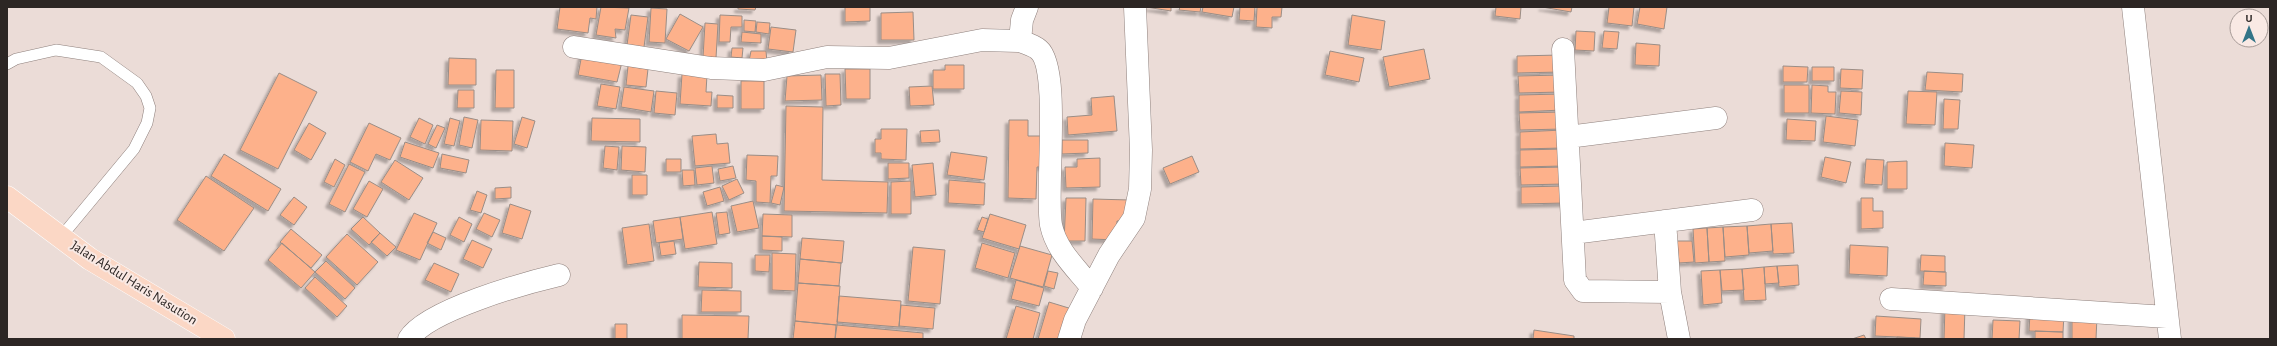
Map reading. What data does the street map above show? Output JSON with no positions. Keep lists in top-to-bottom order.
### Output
{
  "streets": {
    "main road": ["Jalan Abdul Haris Nasution"]
  },
  "north": "top"
}
